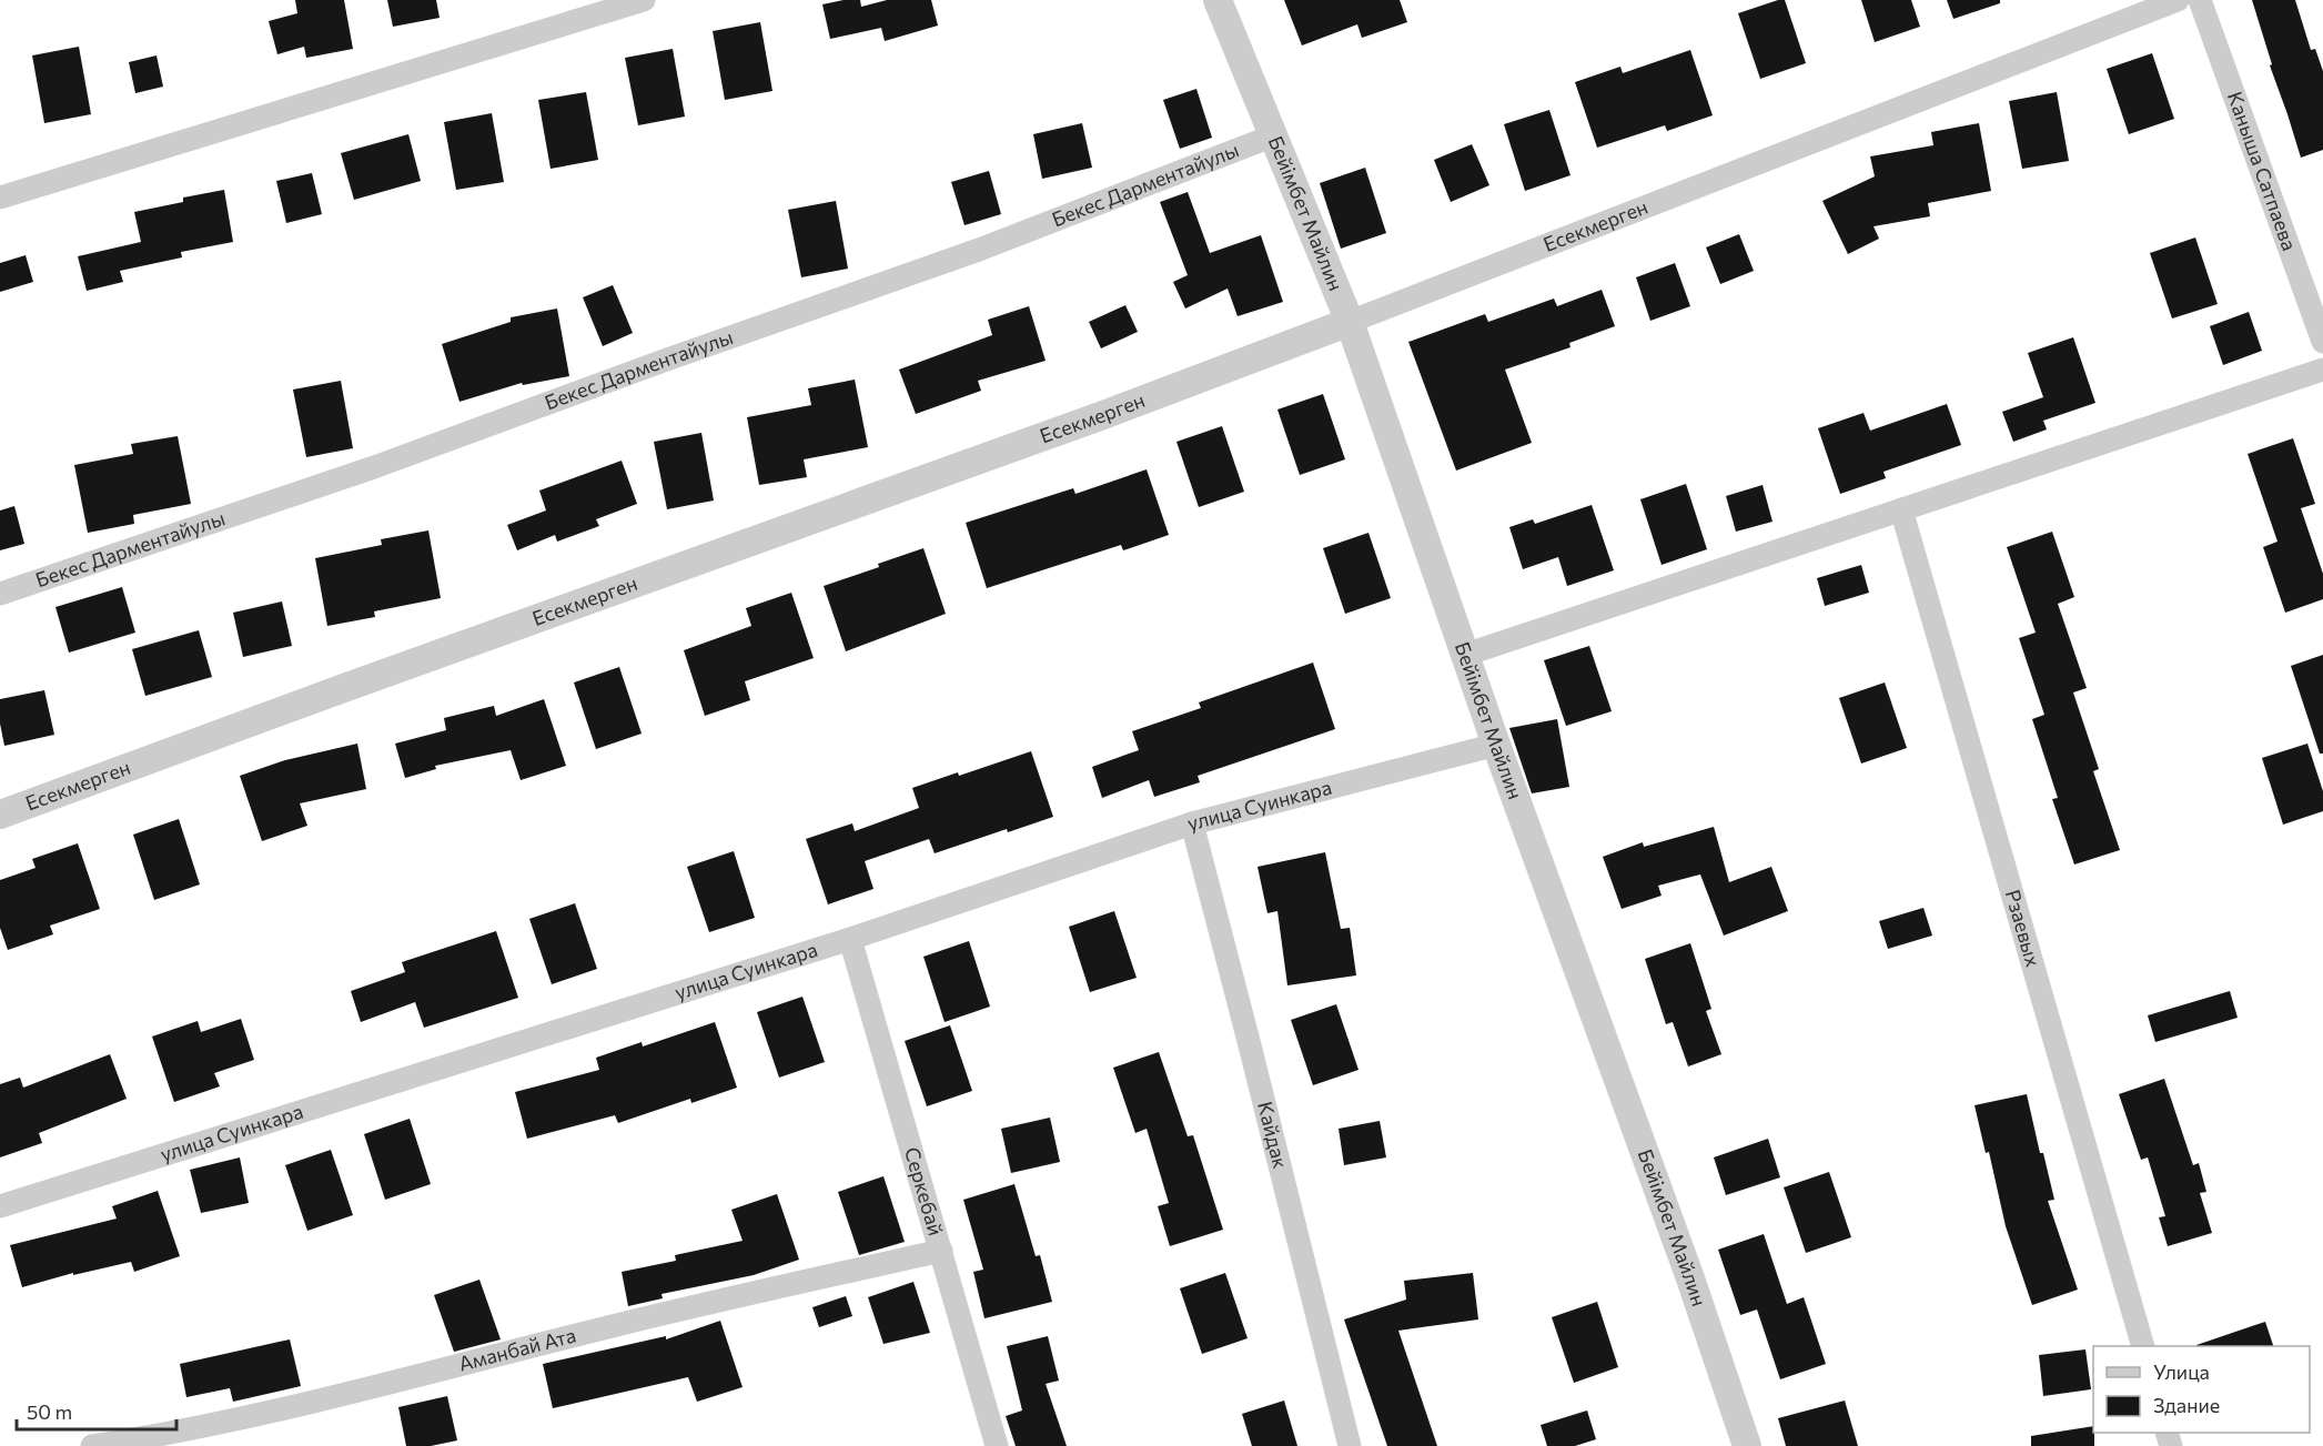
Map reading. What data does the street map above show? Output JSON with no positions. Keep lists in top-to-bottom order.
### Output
{
  "streets": {
    "street": [
      "Каныша Сатпаева",
      "Бекес Дарментайулы",
      "Бейімбет Майлин",
      "Eсекмерген",
      "улица Суинкара",
      "Рзаевых",
      "Кайдак",
      "Серкебай",
      "Аманбай Ата"
    ]
  },
  "crossings": [
    ["Бекес Дарментайулы", "Бейімбет Майлин"],
    ["Бейімбет Майлин", "Eсекмерген"],
    ["Бейімбет Майлин", "улица Суинкара"],
    ["улица Суинкара", "Кайдак"],
    ["улица Суинкара", "Серкебай"],
    ["Серкебай", "Аманбай Ата"]
  ],
  "legend": ["Улица", "Здание"],
  "scale_bar": "50 m"
}
